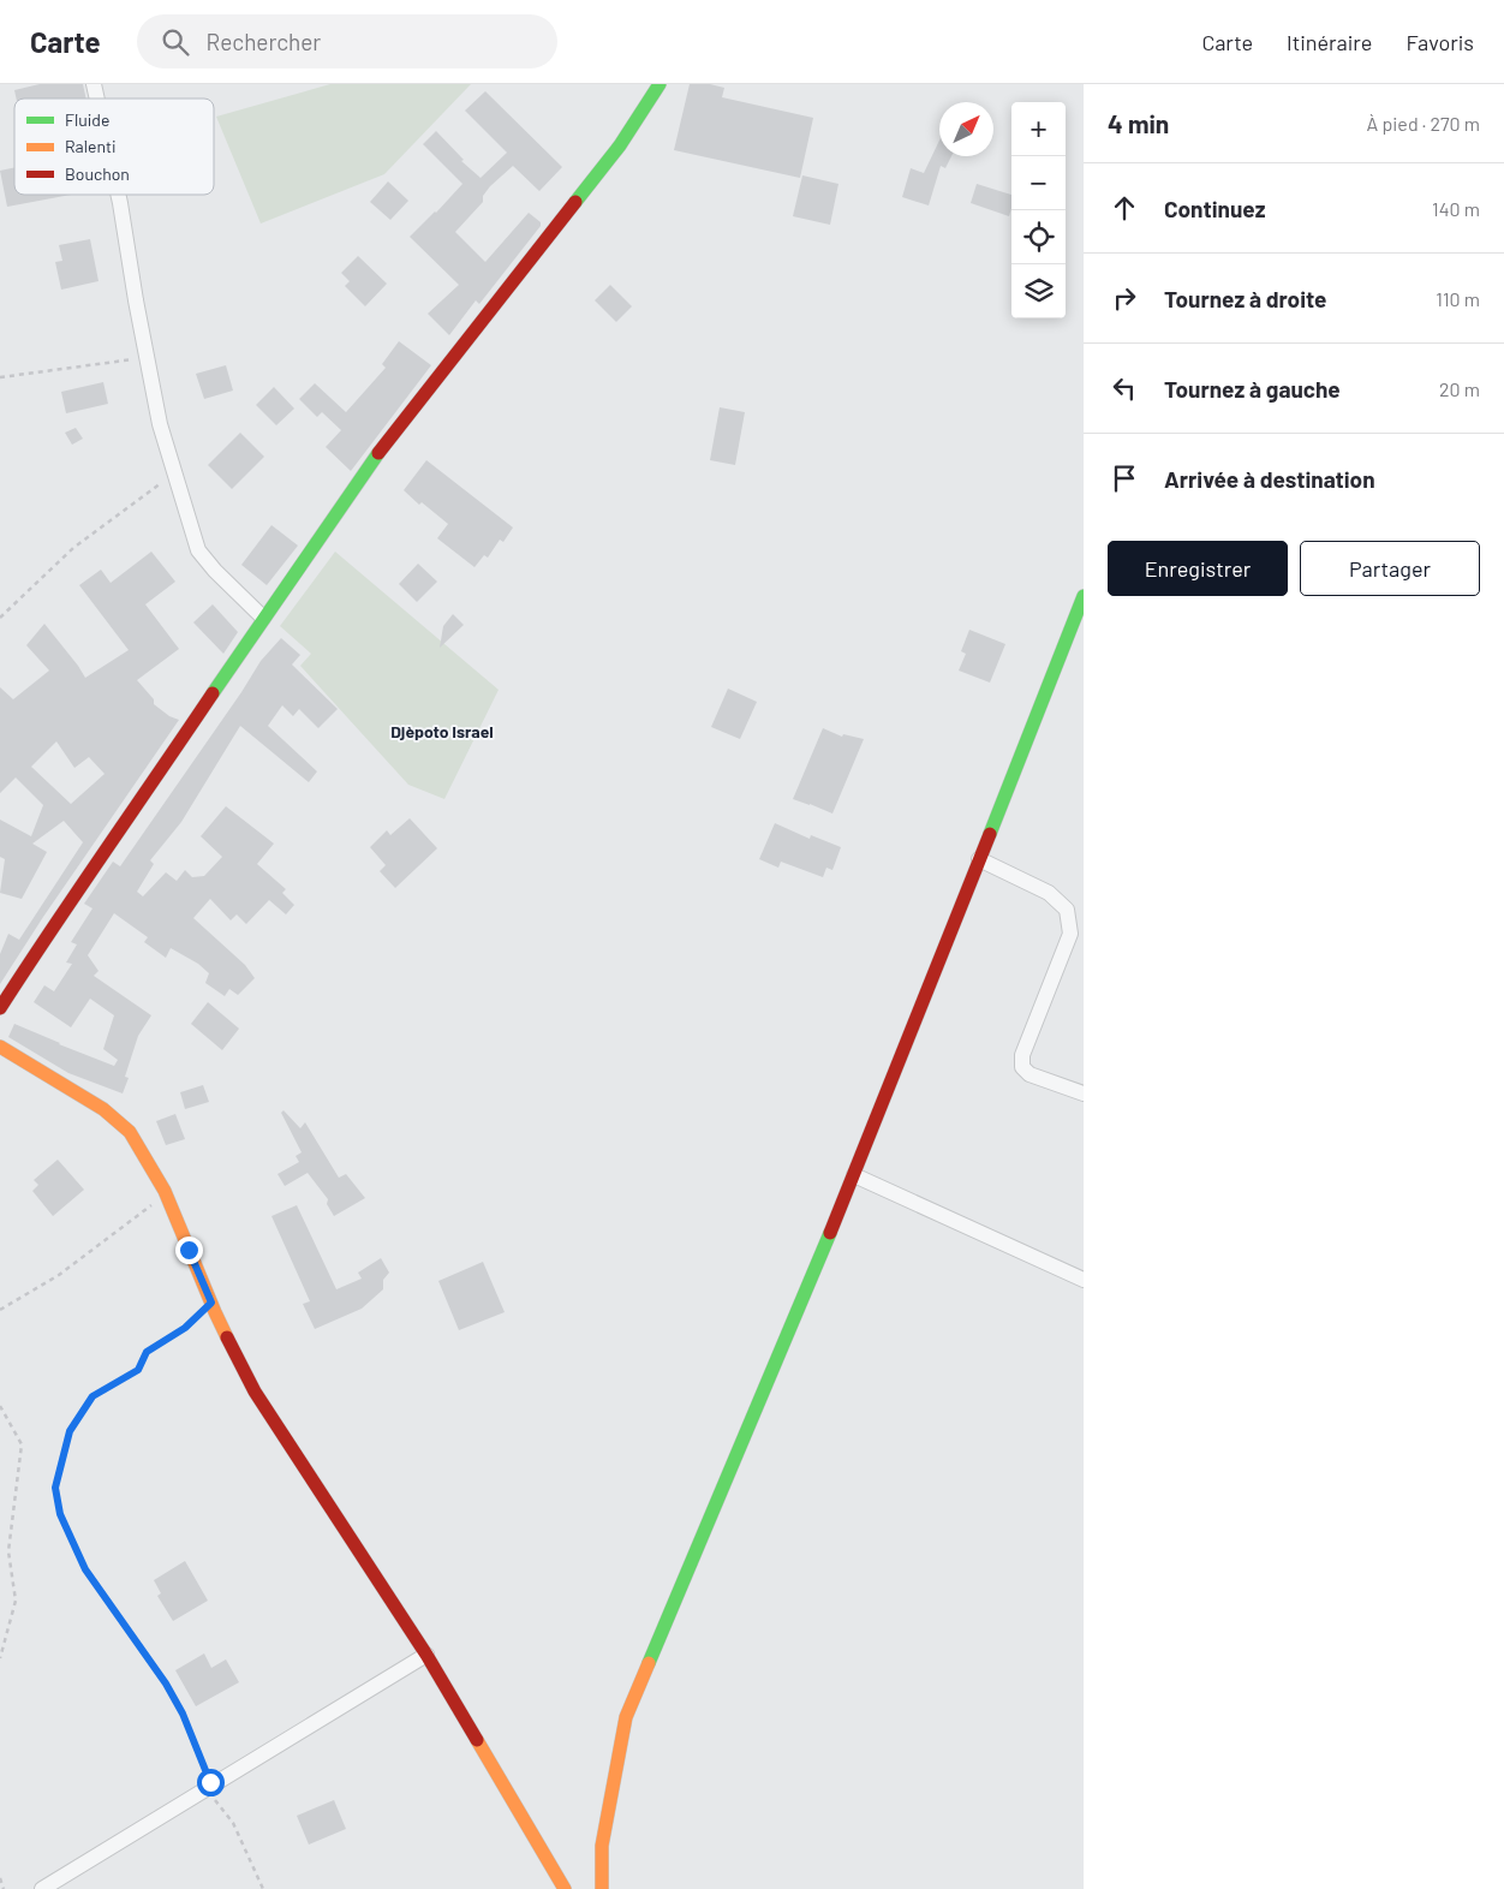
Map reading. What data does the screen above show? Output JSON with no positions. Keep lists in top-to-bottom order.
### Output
{
  "districts": ["Djèpoto Israel"],
  "legend": ["Fluide", "Ralenti", "Bouchon"],
  "north": "top right",
  "page": {
    "header": "Carte",
    "search": "Rechercher",
    "nav": ["Carte", "Itinéraire", "Favoris"],
    "heading": ["4 min", "À pied · 270 m"],
    "map_buttons": ["+", "−"],
    "list": [
      ["Continuez", "140 m"],
      ["Tournez à droite", "110 m"],
      ["Tournez à gauche", "20 m"],
      "Arrivée à destination"
    ],
    "buttons": ["Enregistrer", "Partager"]
  }
}
